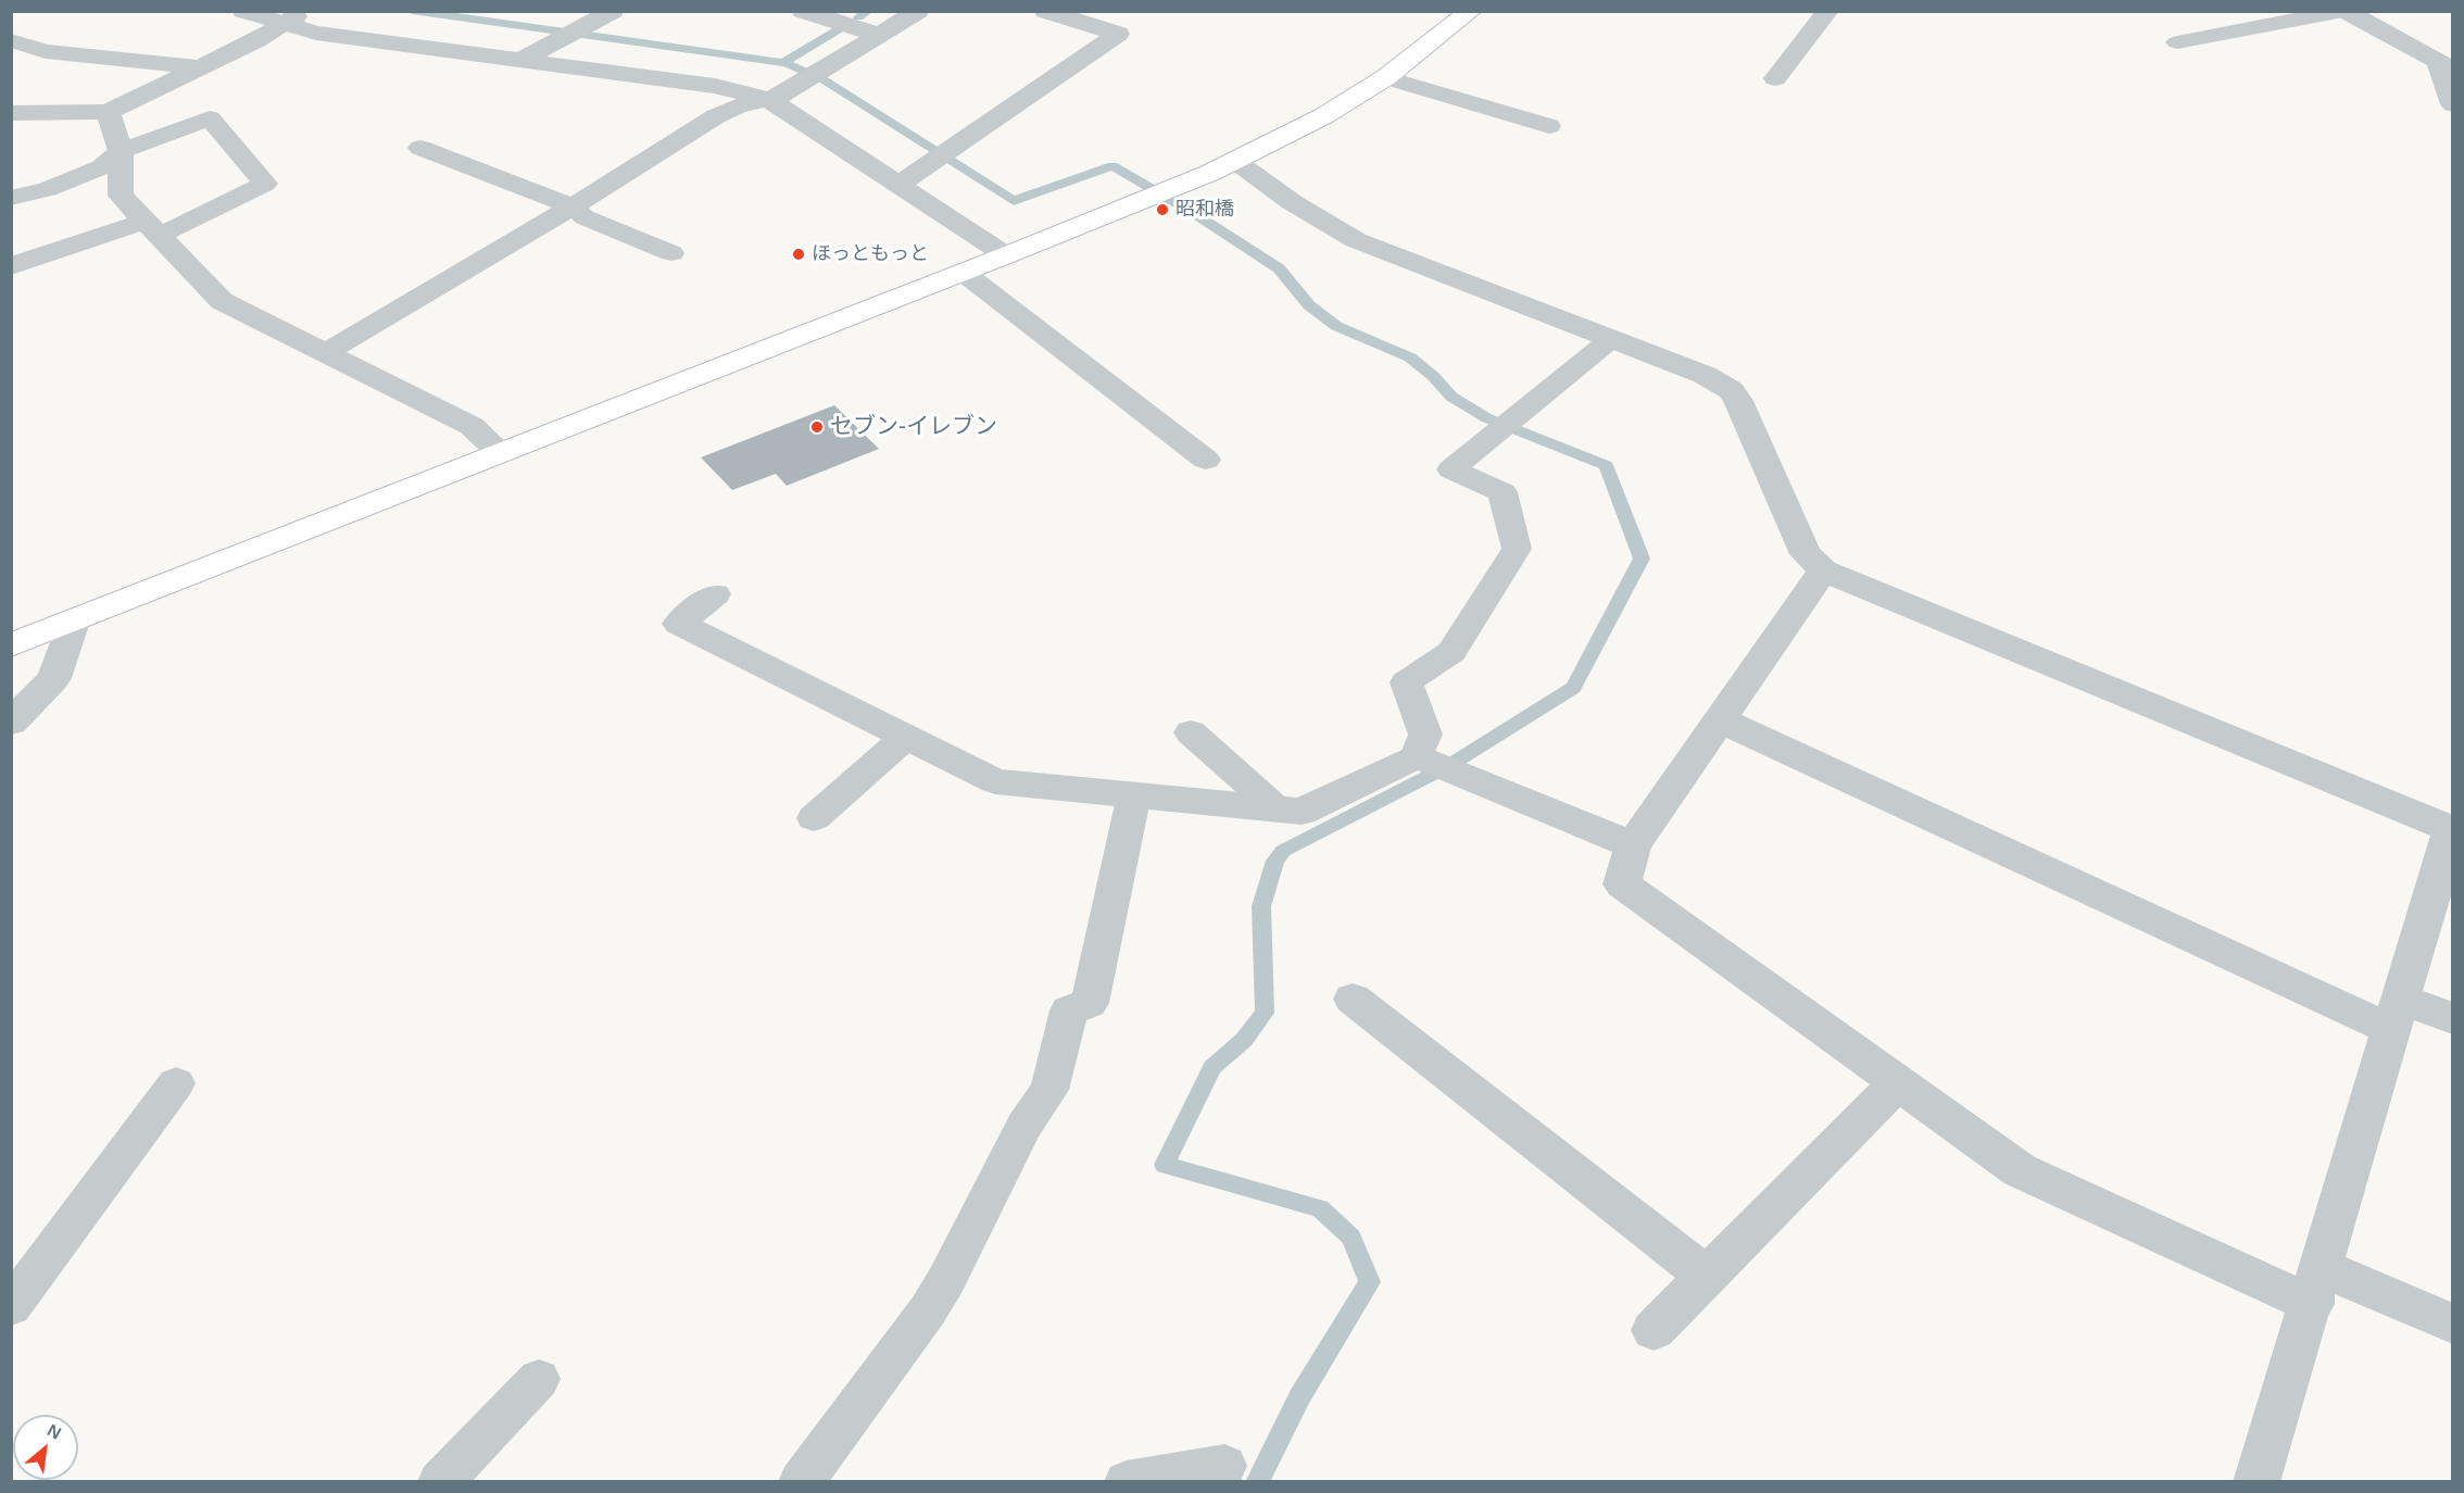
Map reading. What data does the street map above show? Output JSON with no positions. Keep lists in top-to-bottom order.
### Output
{
  "places": ["昭和橋", "ほっともっと", "セブン-イレブン"],
  "north": "top right"
}
